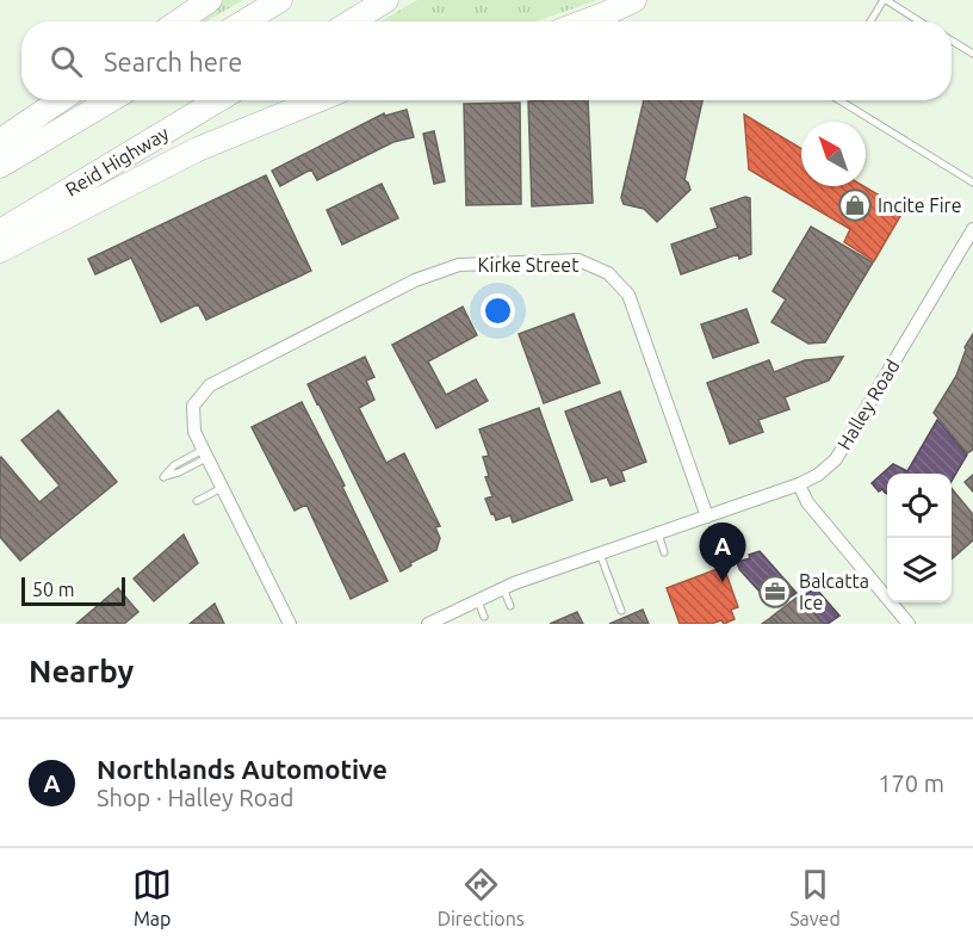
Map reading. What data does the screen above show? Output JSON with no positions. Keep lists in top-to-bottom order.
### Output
{
  "streets": {
    "highway": ["Reid Highway"],
    "street": ["Kirke Street", "Halley Road"]
  },
  "crossings": [
    ["Kirke Street", "Halley Road"]
  ],
  "places": {
    "shop": ["Incite Fire"],
    "office": ["Balcatta Ice"]
  },
  "scale_bar": "50 m",
  "north": "top left",
  "page": {
    "search": "Search here",
    "pins": "A",
    "scale": "50 m",
    "heading": "Nearby",
    "list": [
      {
        "mark": "A",
        "name": "Northlands Automotive",
        "note": "Shop · Halley Road",
        "value": "170 m"
      }
    ],
    "nav": ["Map", "Directions", "Saved"]
  }
}
